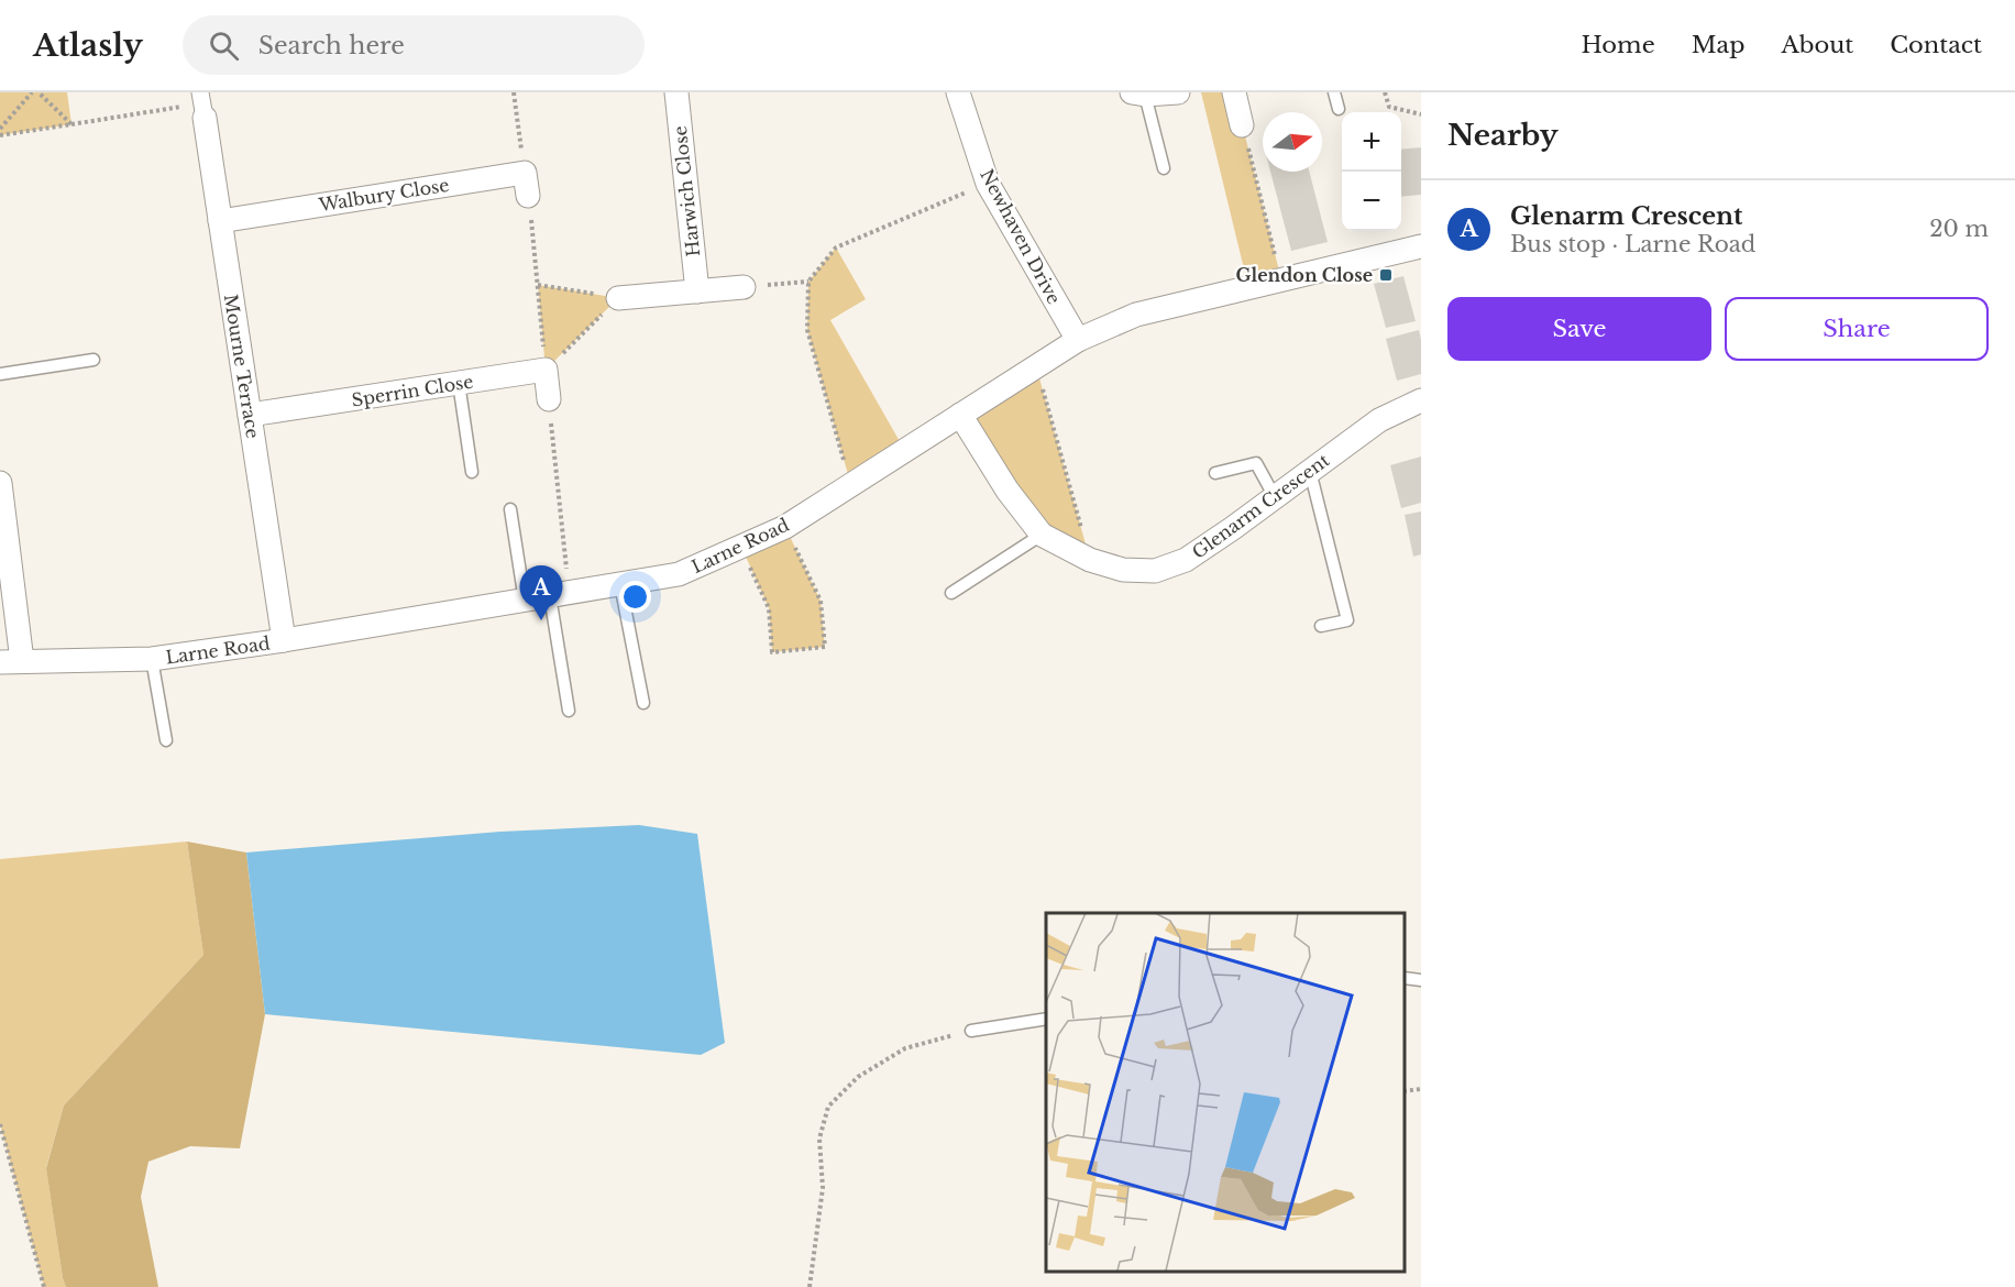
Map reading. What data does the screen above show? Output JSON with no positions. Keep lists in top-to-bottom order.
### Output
{
  "streets": {
    "street": [
      "Harwich Close",
      "Walbury Close",
      "Newhaven Drive",
      "Mourne Terrace",
      "Sperrin Close",
      "Glenarm Crescent",
      "Larne Road"
    ]
  },
  "crossings": [
    ["Walbury Close", "Mourne Terrace"],
    ["Newhaven Drive", "Larne Road"],
    ["Mourne Terrace", "Sperrin Close"],
    ["Mourne Terrace", "Larne Road"],
    ["Glenarm Crescent", "Larne Road"]
  ],
  "places": {
    "transit": ["Glendon Close"]
  },
  "north": "right",
  "page": {
    "header": "Atlasly",
    "search": "Search here",
    "nav": [
      "Home",
      "Map",
      "About",
      "Contact"
    ],
    "heading": "Nearby",
    "map_buttons": ["+", "−"],
    "list": [
      {
        "mark": "A",
        "name": "Glenarm Crescent",
        "note": "Bus stop · Larne Road",
        "value": "20 m"
      }
    ],
    "buttons": ["Save", "Share"],
    "pins": "A"
  }
}
